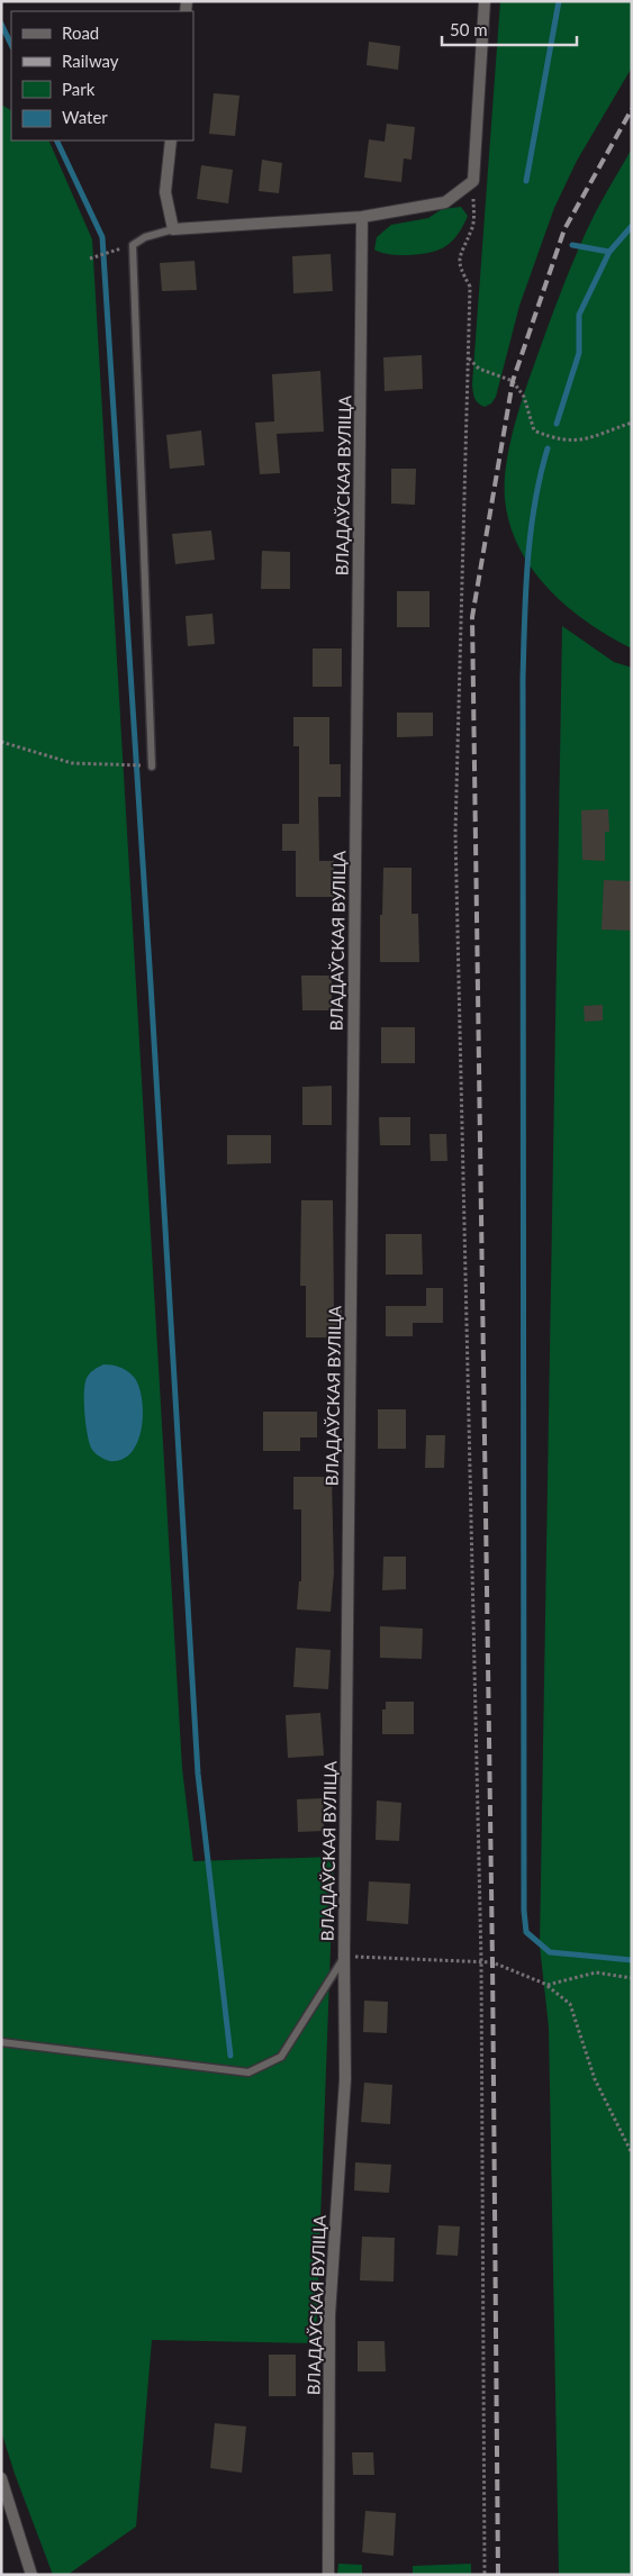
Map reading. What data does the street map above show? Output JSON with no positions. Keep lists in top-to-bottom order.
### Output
{
  "streets": {
    "street": ["ВЛАДАЎСКАЯ ВУЛІЦА"]
  },
  "legend": [
    "Road",
    "Railway",
    "Park",
    "Water"
  ],
  "scale_bar": "50 m"
}
